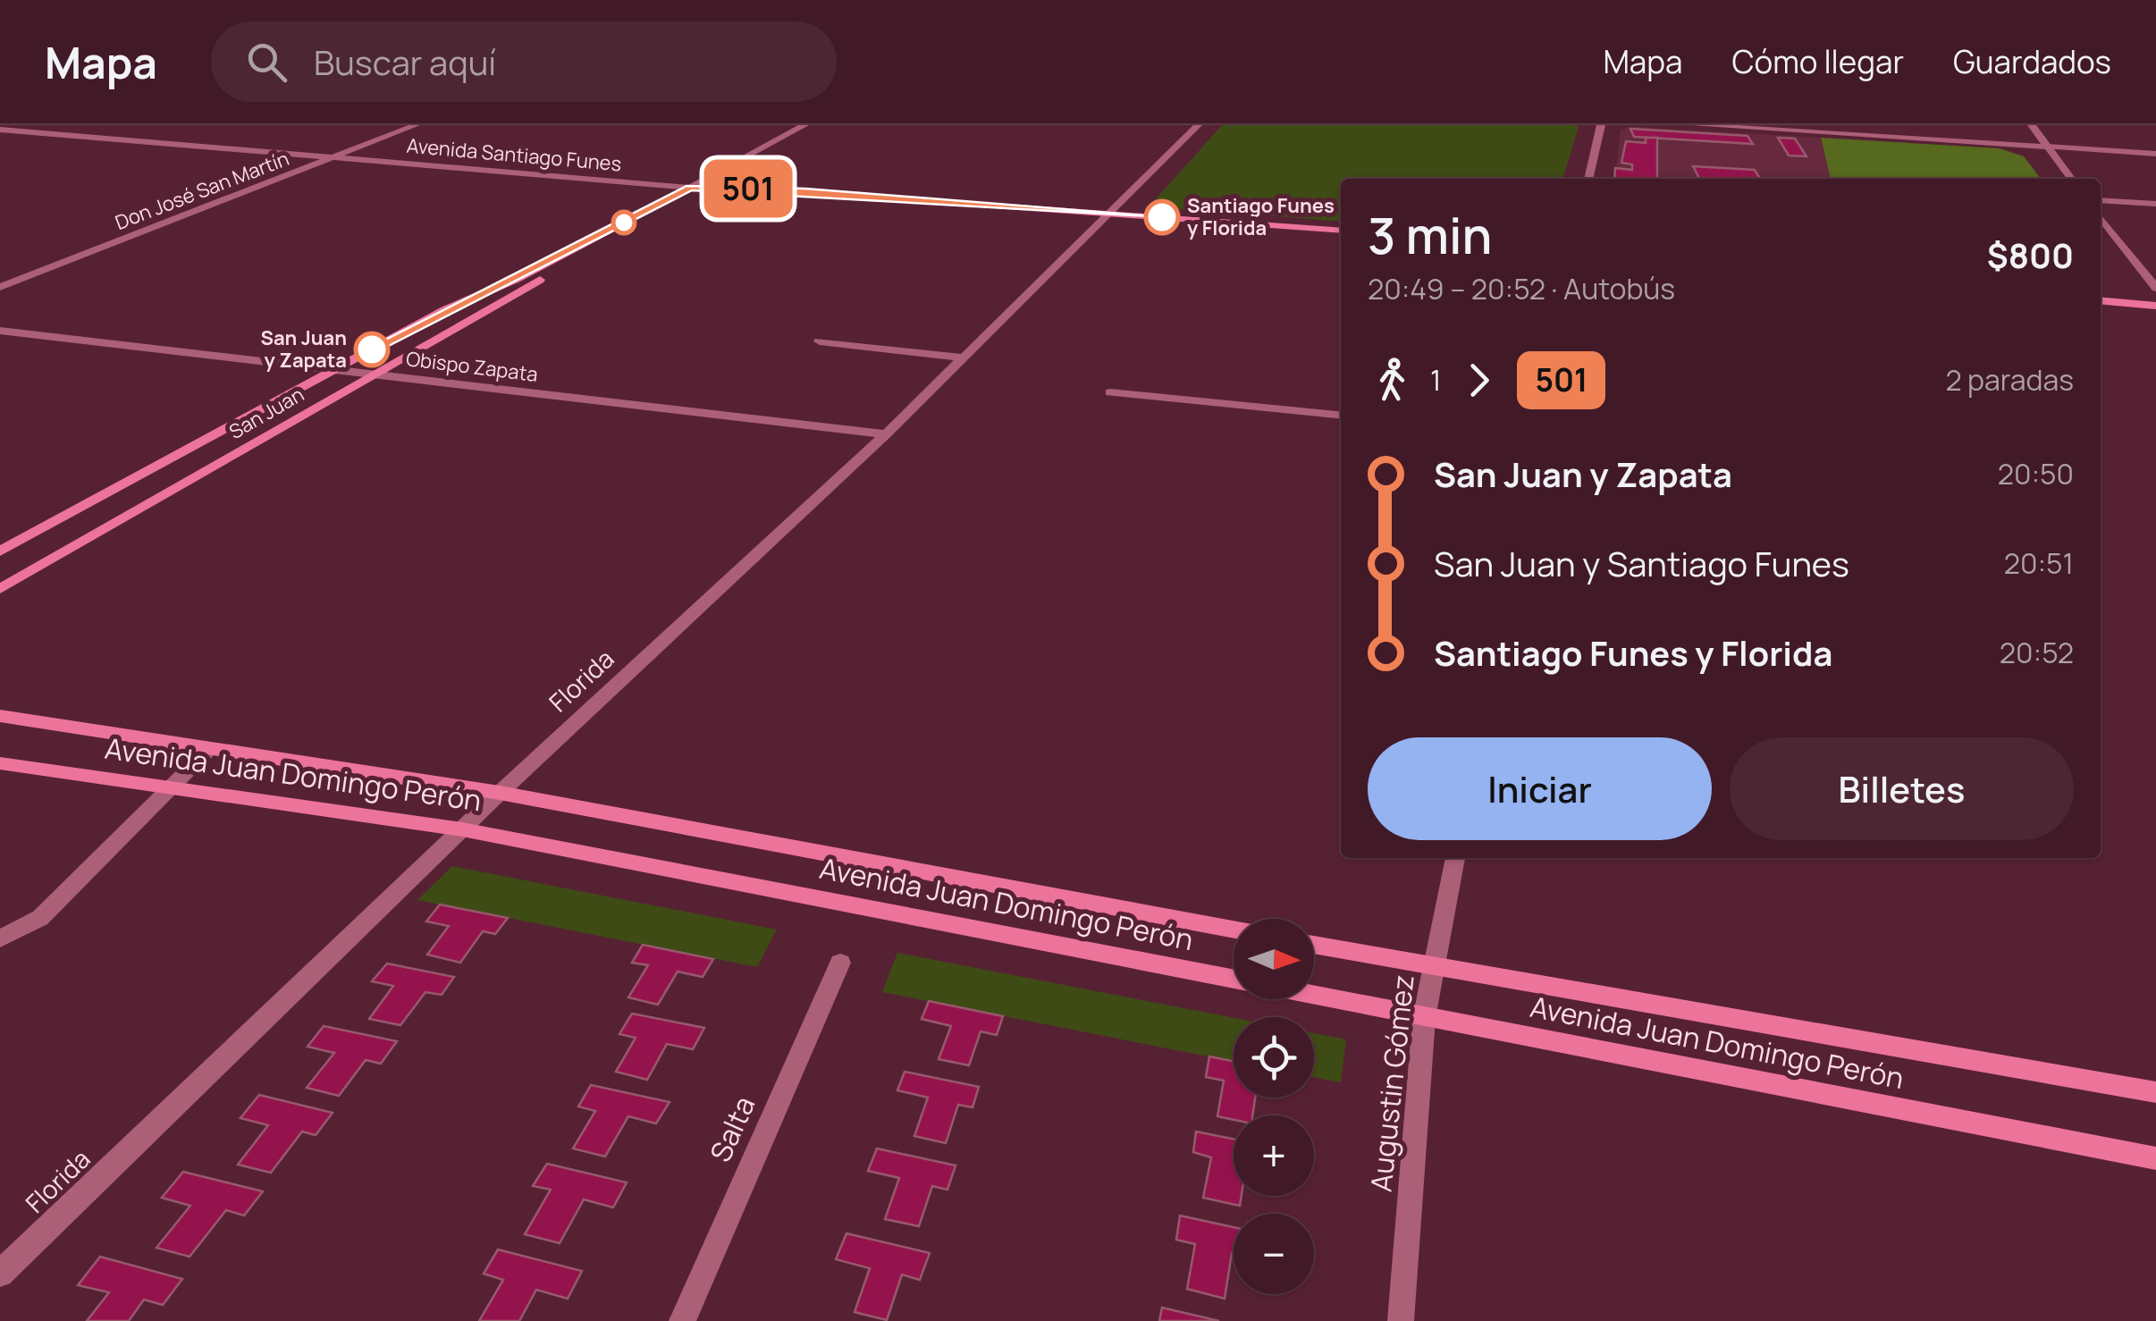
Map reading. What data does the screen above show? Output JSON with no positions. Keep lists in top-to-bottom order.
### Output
{
  "streets": {
    "main road": ["Avenida Santiago Funes", "San Juan", "Avenida Juan Domingo Perón"],
    "street": [
      "Don José San Martín",
      "Obispo Zapata",
      "Florida",
      "Augustin Gómez",
      "Salta"
    ]
  },
  "crossings": [
    ["Avenida Santiago Funes", "Don José San Martín"],
    ["Avenida Santiago Funes", "San Juan"],
    ["Avenida Santiago Funes", "Florida"],
    ["Obispo Zapata", "San Juan"],
    ["Obispo Zapata", "Florida"],
    ["Florida", "Avenida Juan Domingo Perón"],
    ["Avenida Juan Domingo Perón", "Augustin Gómez"]
  ],
  "places": ["Santiago Funes y Florida", "San Juan y Zapata"],
  "lines": ["bus line 501"],
  "north": "right",
  "page": {
    "header": "Mapa",
    "search": "Buscar aquí",
    "nav": ["Mapa", "Cómo llegar", "Guardados"],
    "on_map": "501",
    "heading": ["3 min", "20:49 – 20:52 · Autobús", "$800"],
    "legs": ["1", "501", "2 paradas"],
    "list": [
      {
        "name": "San Juan y Zapata",
        "value": "20:50"
      },
      {
        "name": "San Juan y Santiago Funes",
        "value": "20:51"
      },
      {
        "name": "Santiago Funes y Florida",
        "value": "20:52"
      }
    ],
    "buttons": ["Iniciar", "Billetes"],
    "map_buttons": ["+", "−"]
  }
}
